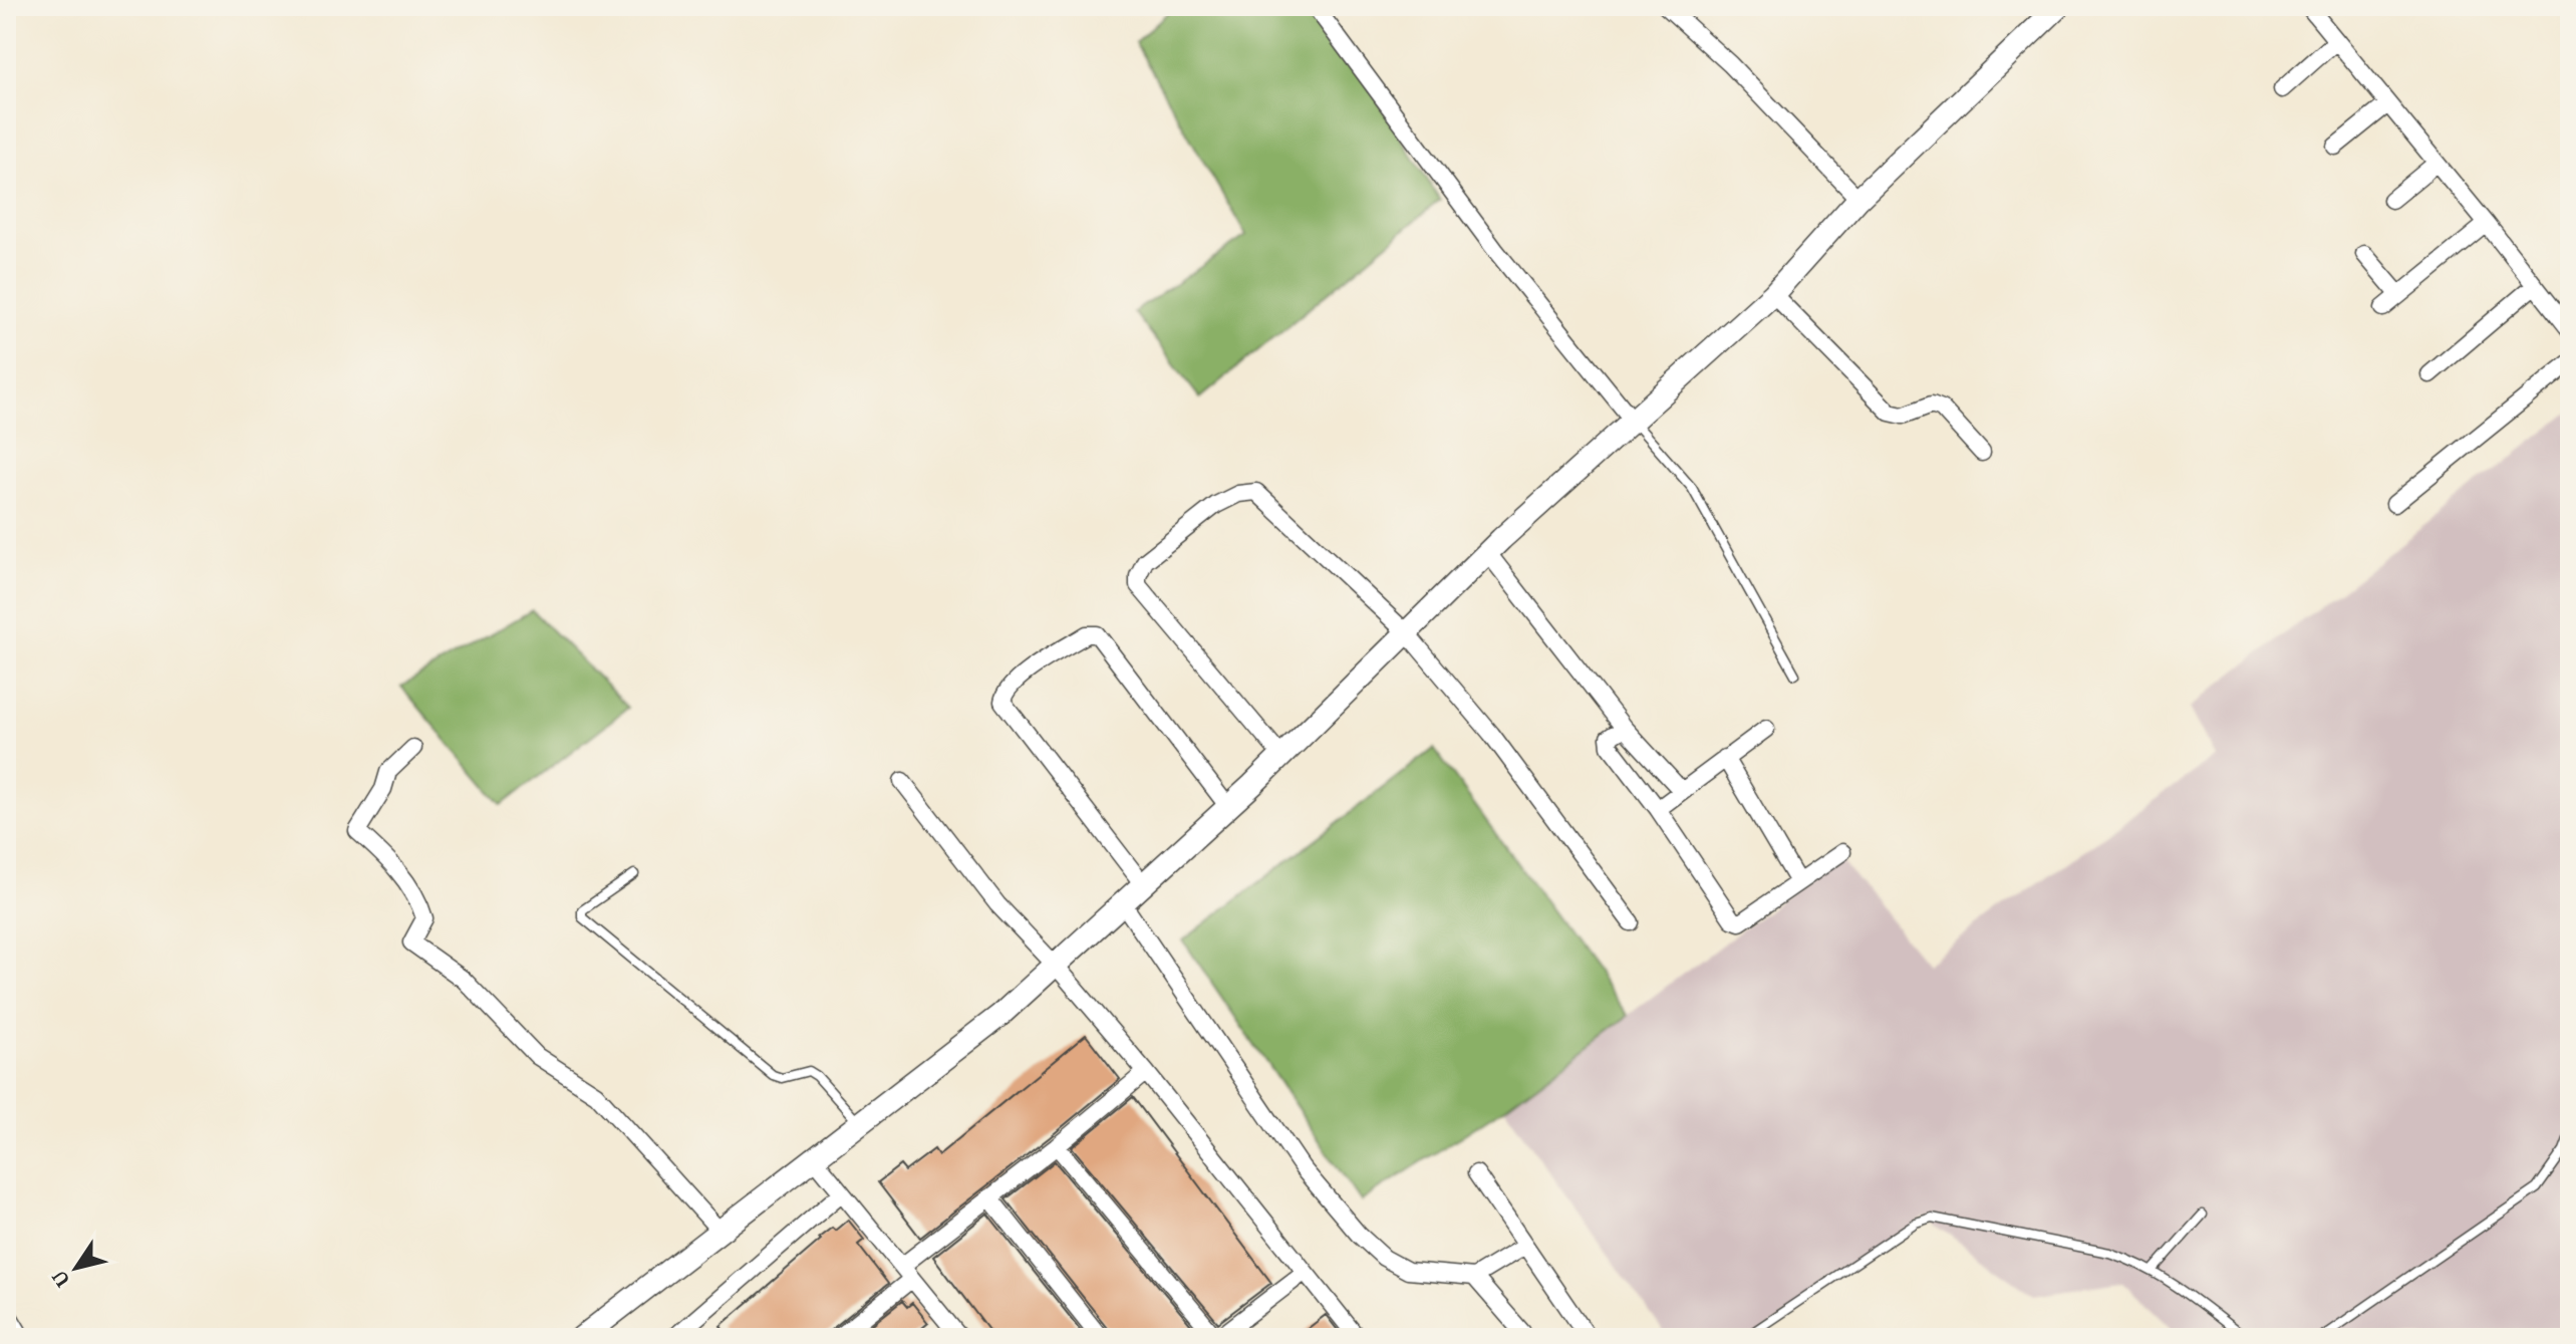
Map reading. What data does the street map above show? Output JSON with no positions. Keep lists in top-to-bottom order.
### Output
{
  "north": "bottom left"
}
